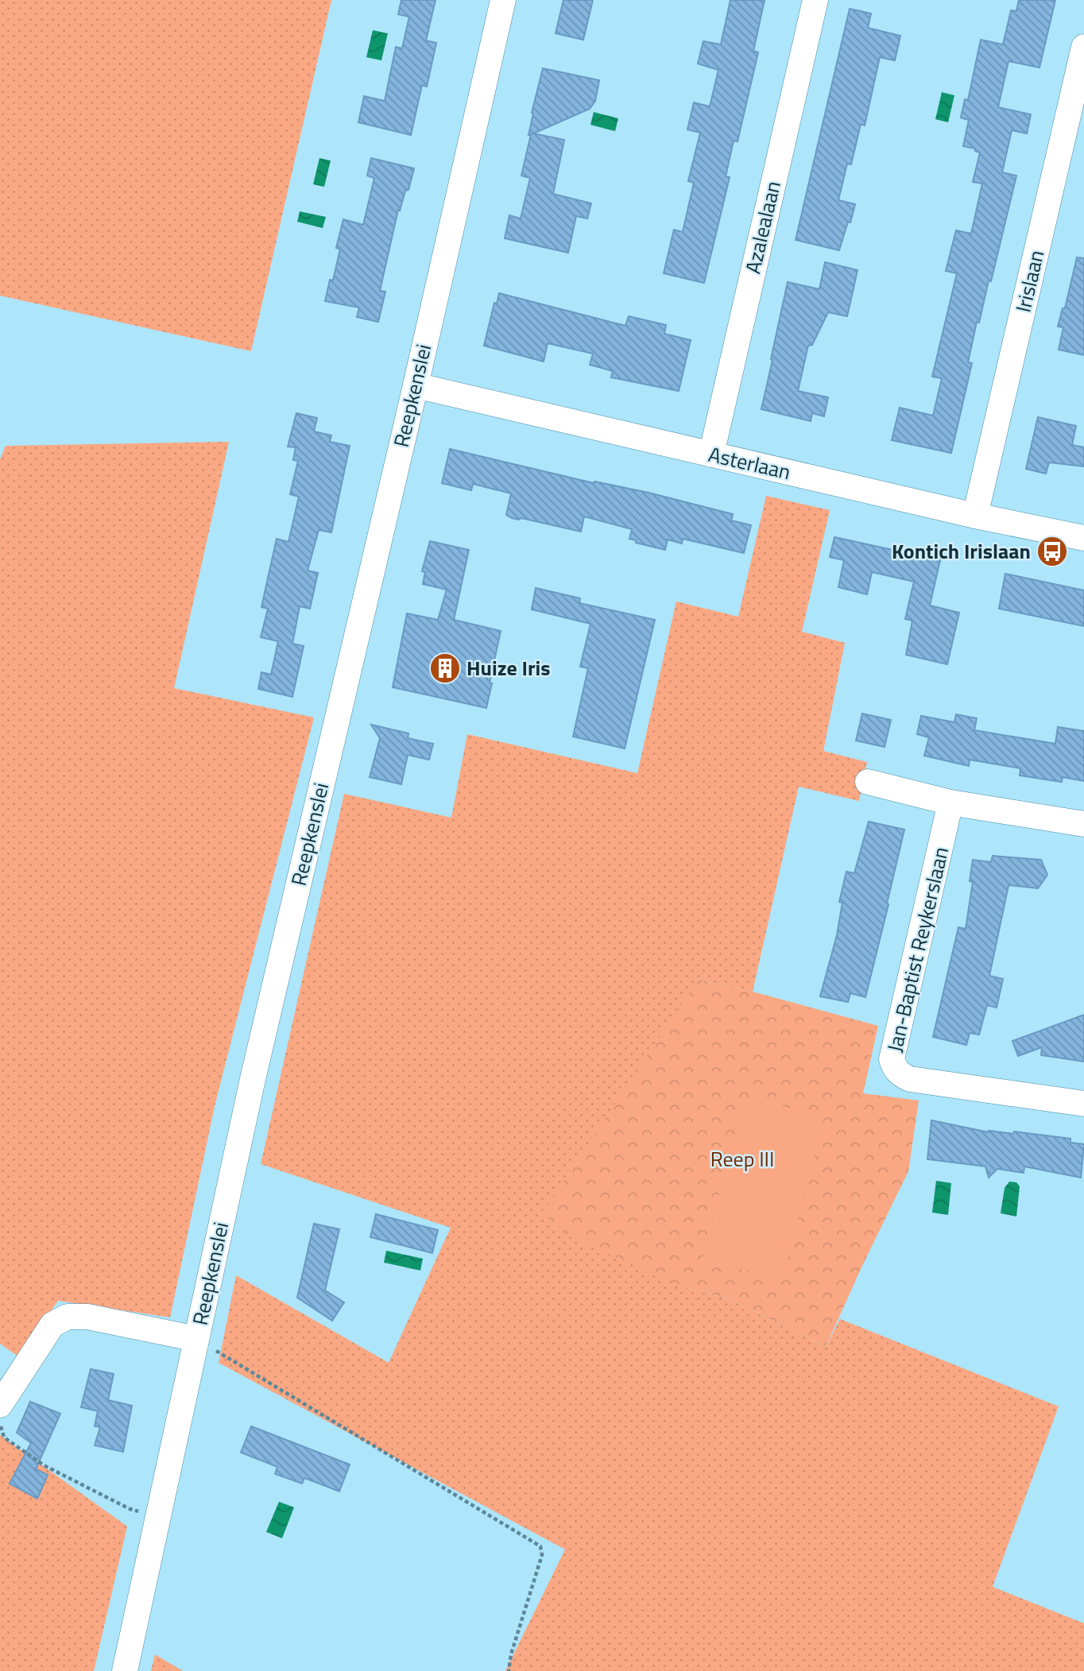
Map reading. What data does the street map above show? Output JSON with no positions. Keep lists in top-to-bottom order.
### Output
{
  "streets": {
    "street": [
      "Azalealaan",
      "Irislaan",
      "Reepkenslei",
      "Asterlaan",
      "Jan-Baptist Reykerslaan"
    ]
  },
  "crossings": [
    ["Azalealaan", "Asterlaan"],
    ["Irislaan", "Asterlaan"],
    ["Reepkenslei", "Asterlaan"]
  ],
  "parks": ["Reep III"],
  "places": {
    "bus stop": ["Kontich Irislaan"],
    "building": ["Huize Iris"]
  }
}
